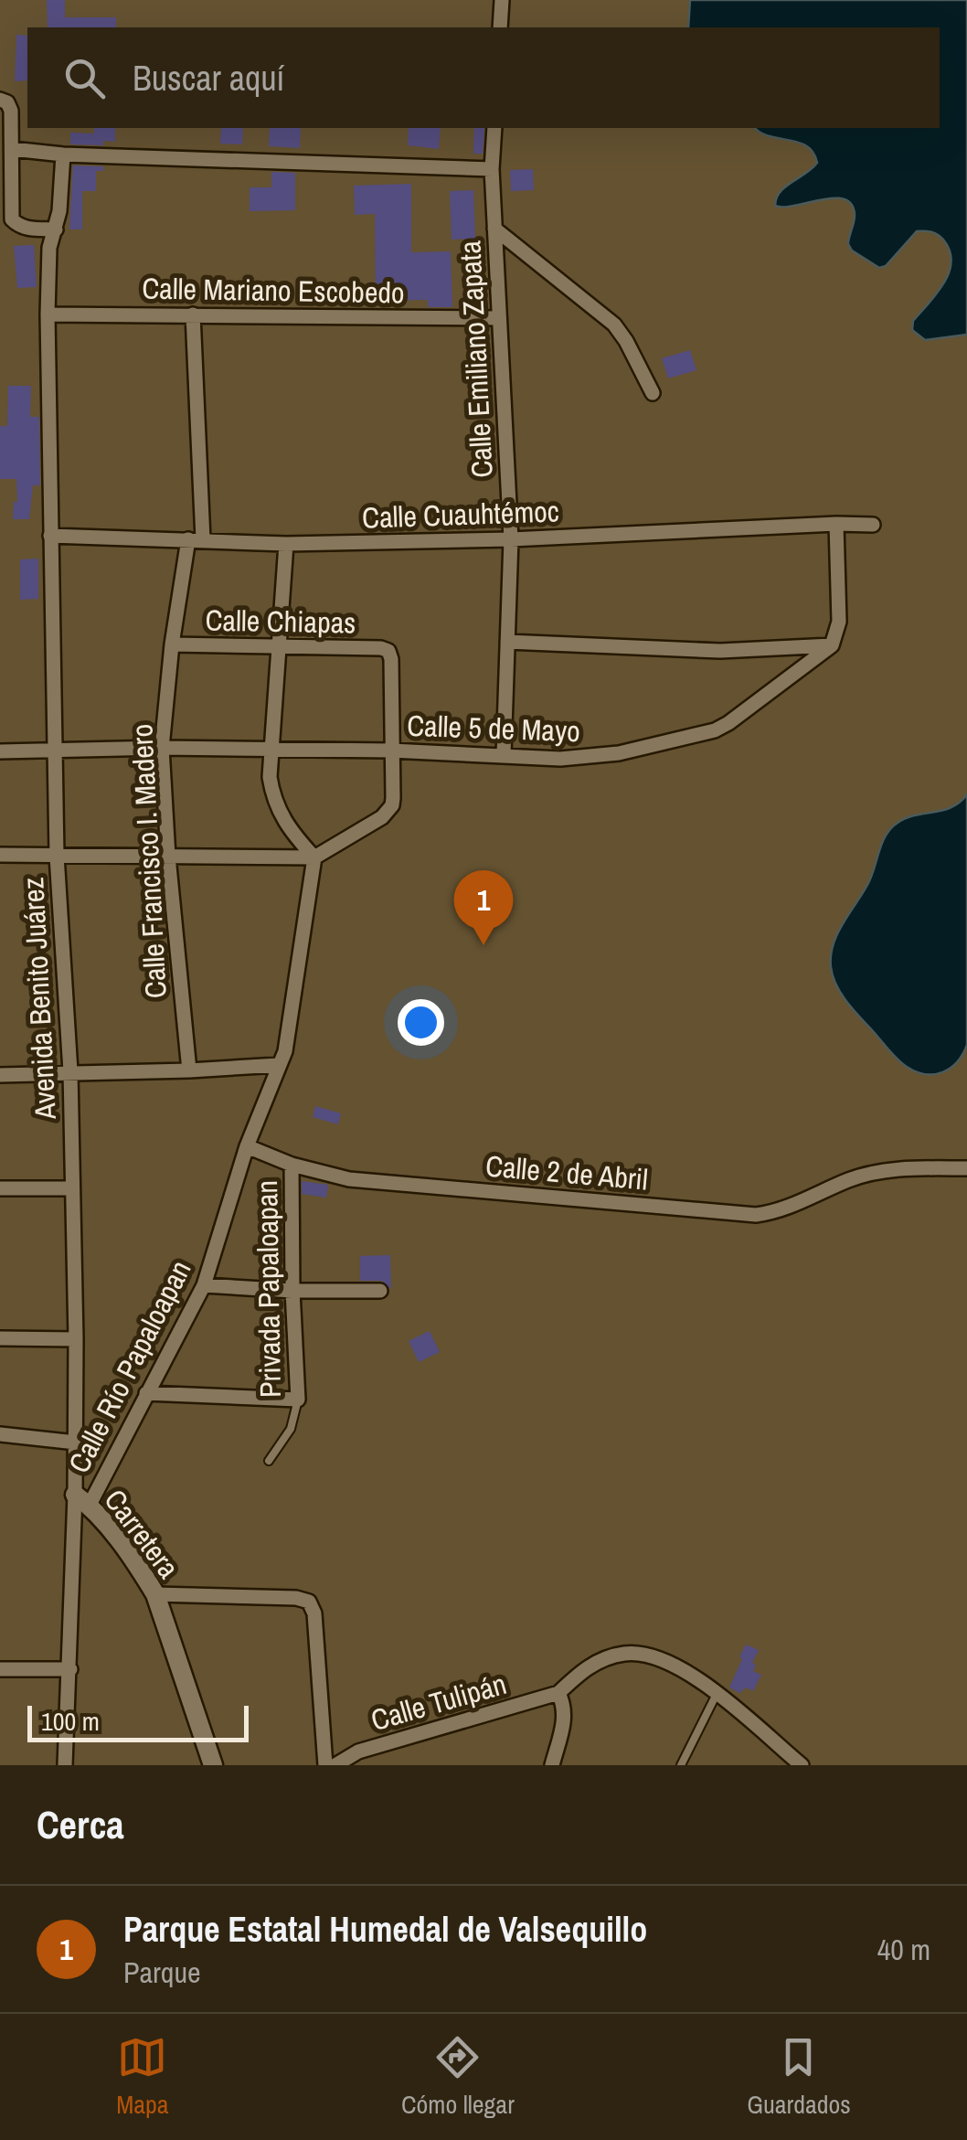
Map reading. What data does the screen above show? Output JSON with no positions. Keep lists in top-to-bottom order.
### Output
{
  "streets": {
    "street": [
      "Calle Mariano Escobedo",
      "Calle Emiliano Zapata",
      "Calle Cuauhtémoc",
      "Calle Chiapas",
      "Calle 5 de Mayo",
      "Calle Francisco I. Madero",
      "Avenida Benito Juárez",
      "Calle 2 de Abril",
      "Privada Papaloapan",
      "Calle Río Papaloapan",
      "Carretera",
      "Calle Tulipán"
    ]
  },
  "crossings": [
    ["Calle Mariano Escobedo", "Calle Emiliano Zapata"],
    ["Calle Mariano Escobedo", "Calle Francisco I. Madero"],
    ["Calle Mariano Escobedo", "Avenida Benito Juárez"],
    ["Calle Emiliano Zapata", "Calle Cuauhtémoc"],
    ["Calle Emiliano Zapata", "Calle 5 de Mayo"],
    ["Calle Cuauhtémoc", "Calle Francisco I. Madero"],
    ["Calle Cuauhtémoc", "Avenida Benito Juárez"],
    ["Calle Chiapas", "Calle 5 de Mayo"],
    ["Calle Chiapas", "Calle Francisco I. Madero"],
    ["Calle 5 de Mayo", "Calle Francisco I. Madero"],
    ["Calle 5 de Mayo", "Avenida Benito Juárez"],
    ["Avenida Benito Juárez", "Calle Río Papaloapan"],
    ["Avenida Benito Juárez", "Carretera"],
    ["Calle 2 de Abril", "Privada Papaloapan"],
    ["Calle 2 de Abril", "Calle Río Papaloapan"],
    ["Calle Río Papaloapan", "Carretera"]
  ],
  "scale_bar": "100 m",
  "page": {
    "search": "Buscar aquí",
    "pins": "1",
    "scale": "100 m",
    "heading": "Cerca",
    "list": [
      {
        "mark": "1",
        "name": "Parque Estatal Humedal de Valsequillo",
        "note": "Parque",
        "value": "40 m"
      }
    ],
    "nav": ["Mapa", "Cómo llegar", "Guardados"]
  }
}
